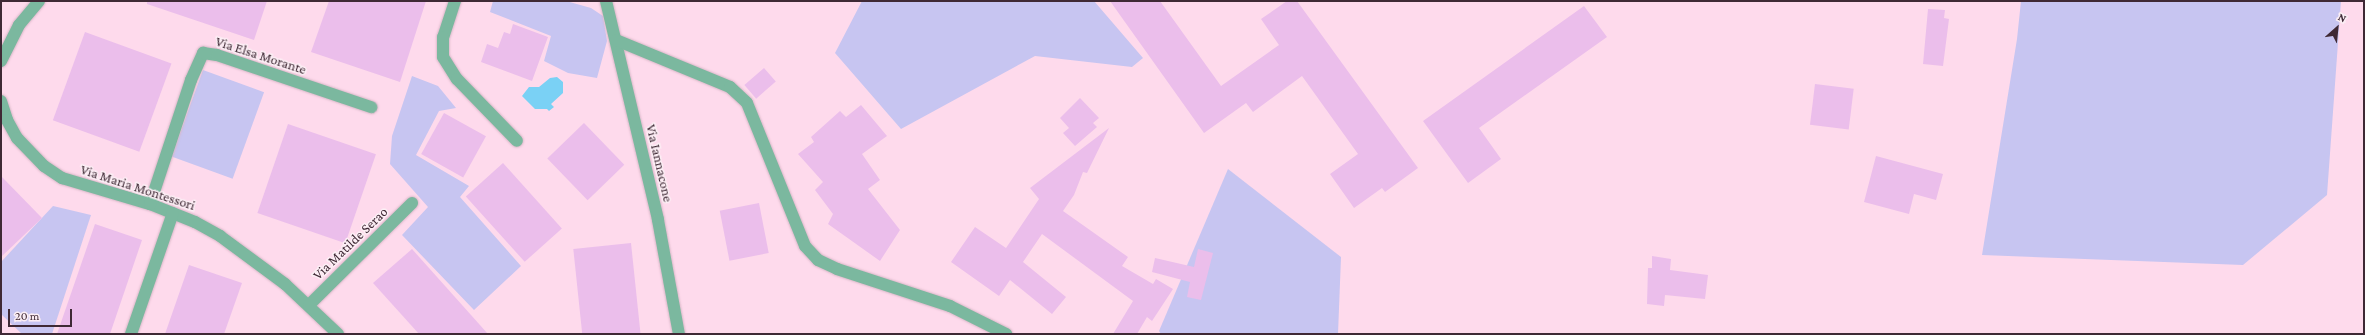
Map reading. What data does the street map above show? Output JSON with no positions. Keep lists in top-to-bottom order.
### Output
{
  "streets": {
    "street": [
      "Via Elsa Morante",
      "Via Iannacone",
      "Via Maria Montessori",
      "Via Matilde Serao"
    ]
  },
  "crossings": [
    ["Via Elsa Morante", "Via Maria Montessori"],
    ["Via Maria Montessori", "Via Matilde Serao"]
  ],
  "scale_bar": "20 m",
  "north": "top right"
}
